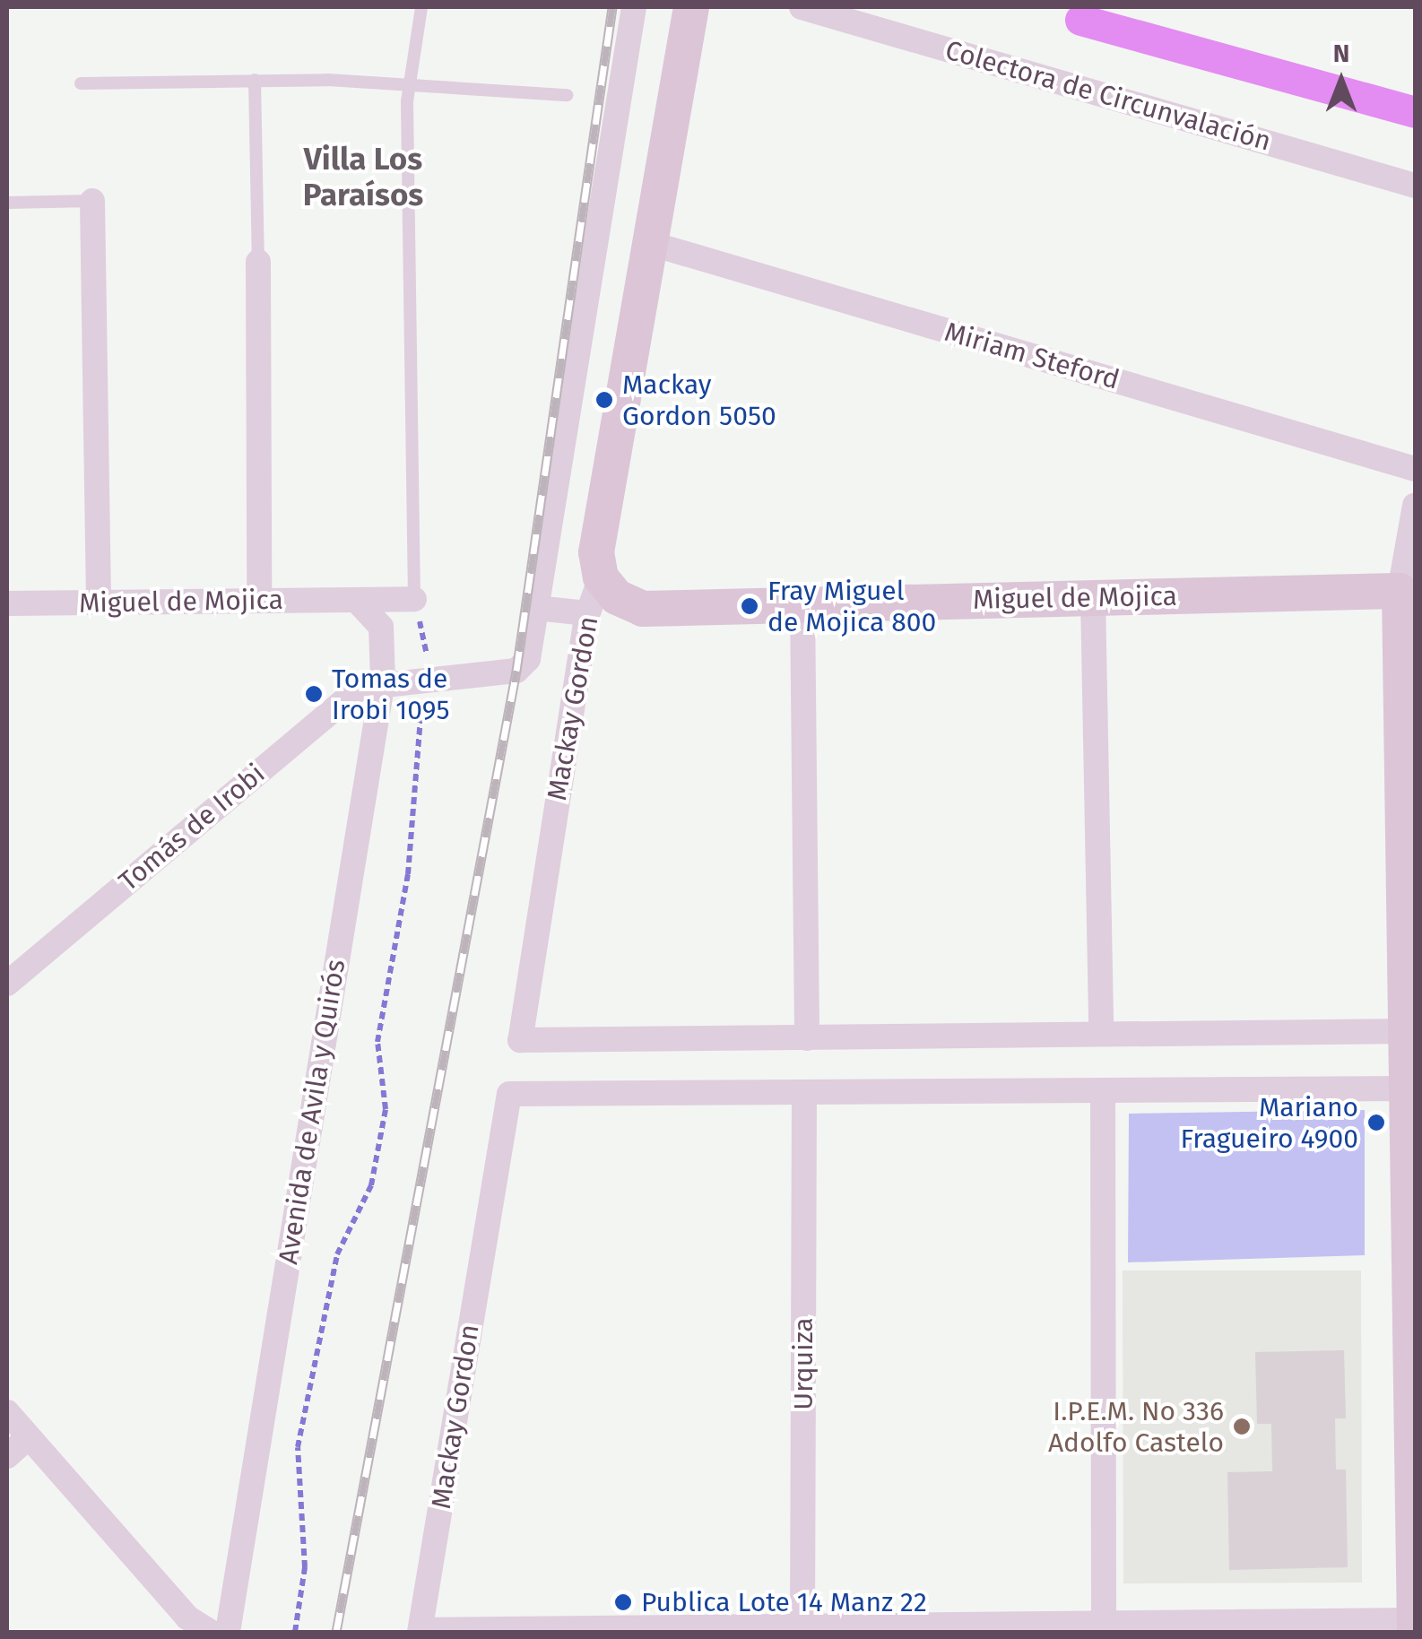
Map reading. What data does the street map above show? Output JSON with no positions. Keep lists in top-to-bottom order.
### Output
{
  "streets": {
    "main road": ["Miguel de Mojica", "Mackay Gordon"],
    "street": [
      "Colectora de Circunvalación",
      "Miriam Steford",
      "Tomás de Irobi",
      "Avenida de Avila y Quirós",
      "Urquiza"
    ]
  },
  "crossings": [
    ["Miriam Steford", "Mackay Gordon"],
    ["Miguel de Mojica", "Mackay Gordon"],
    ["Miguel de Mojica", "Avenida de Avila y Quirós"],
    ["Mackay Gordon", "Urquiza"],
    ["Tomás de Irobi", "Avenida de Avila y Quirós"]
  ],
  "districts": ["Villa Los Paraísos"],
  "places": [
    "Mackay Gordon 5050",
    "Fray Miguel de Mojica 800",
    "Tomas de Irobi 1095",
    "Mariano Fragueiro 4900",
    "I.P.E.M. No 336 Adolfo Castelo",
    "Publica Lote 14 Manz 22"
  ],
  "north": "top"
}
